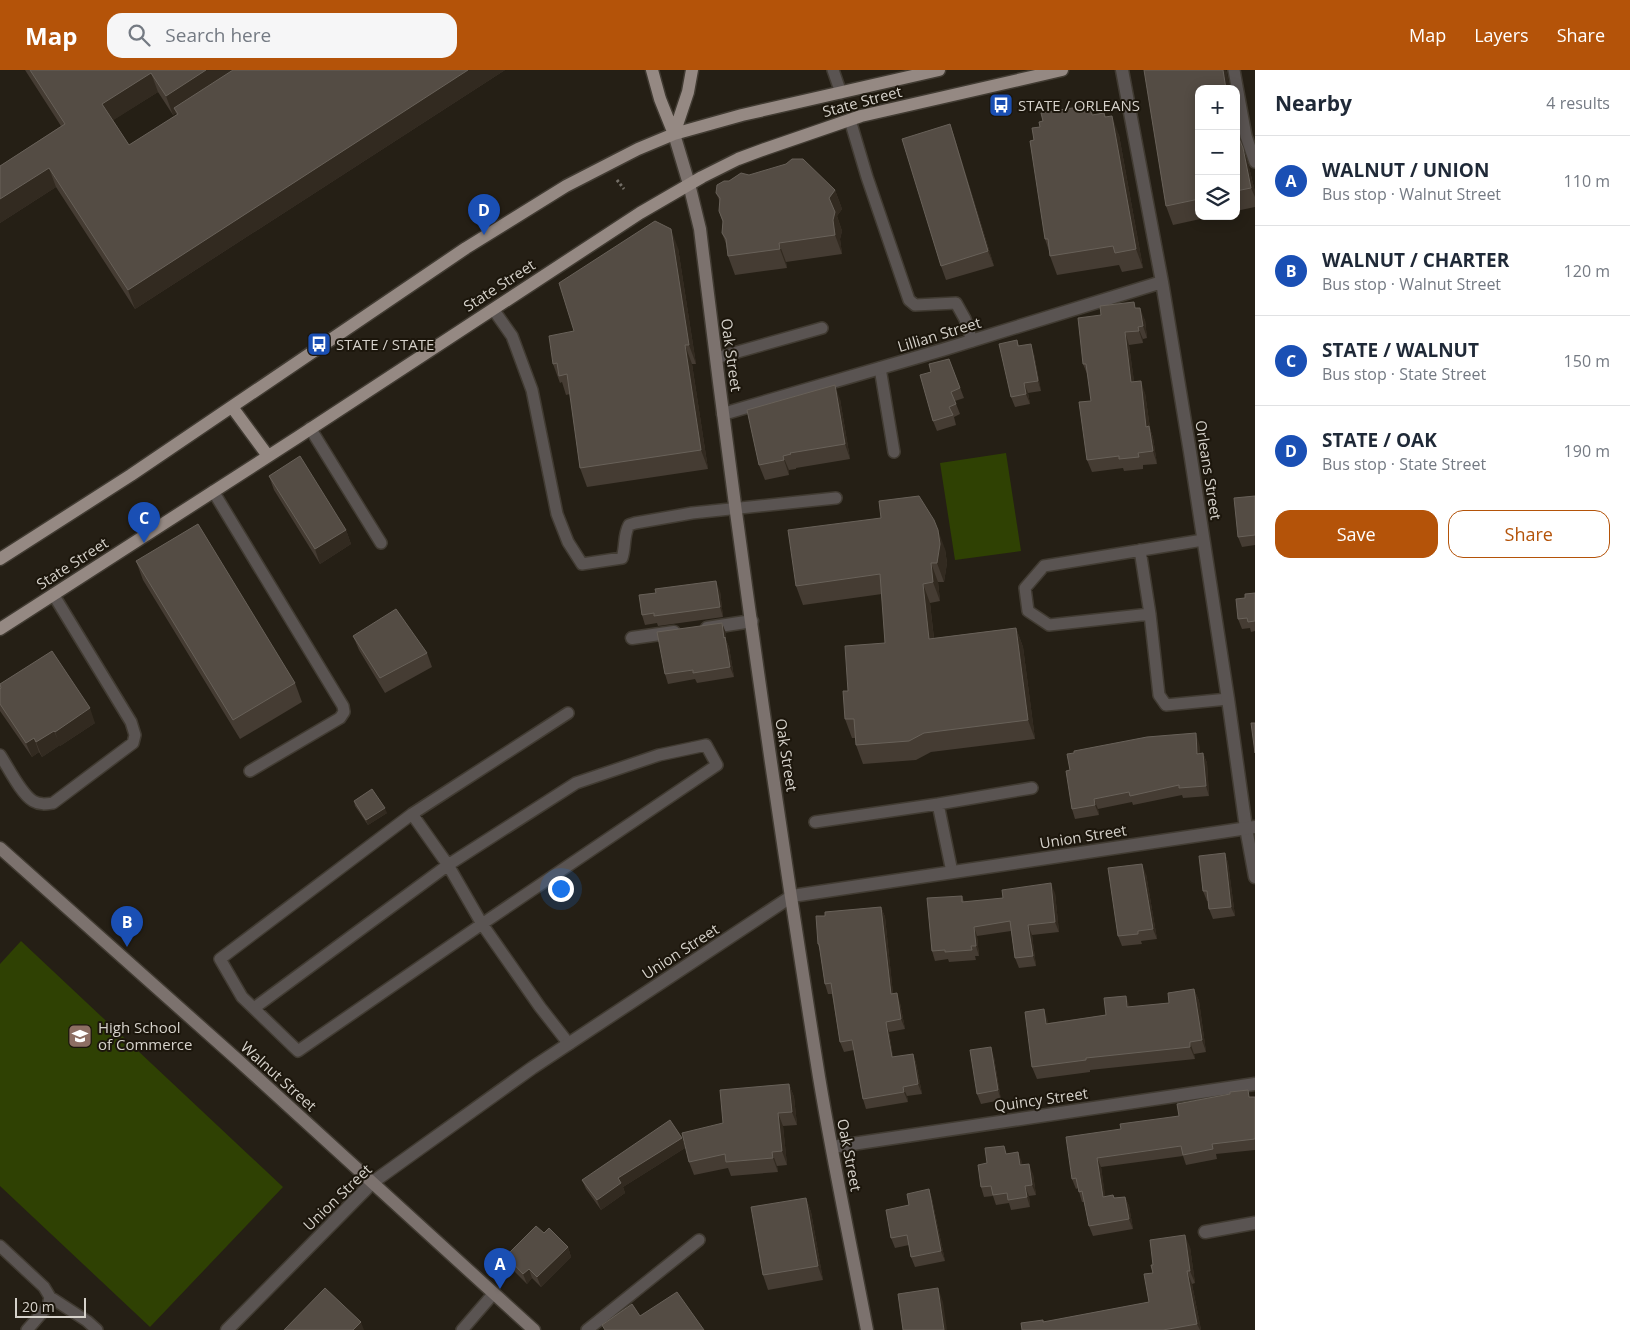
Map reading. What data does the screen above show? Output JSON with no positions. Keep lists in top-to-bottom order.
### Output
{
  "streets": {
    "main road": ["State Street", "Oak Street", "Walnut Street"],
    "street": [
      "Lillian Street",
      "Orleans Street",
      "Union Street",
      "Quincy Street"
    ]
  },
  "crossings": [
    ["State Street", "Oak Street"],
    ["Lillian Street", "Oak Street"],
    ["Lillian Street", "Orleans Street"],
    ["Oak Street", "Union Street"],
    ["Oak Street", "Quincy Street"],
    ["Orleans Street", "Union Street"],
    ["Union Street", "Walnut Street"]
  ],
  "places": {
    "bus stop": ["STATE / ORLEANS", "STATE / STATE"],
    "school or university": ["High School of Commerce"]
  },
  "scale_bar": "20 m",
  "page": {
    "header": "Map",
    "search": "Search here",
    "nav": ["Map", "Layers", "Share"],
    "heading": ["Nearby", "4 results"],
    "map_buttons": ["+", "−"],
    "list": [
      {
        "mark": "A",
        "name": "WALNUT / UNION",
        "note": "Bus stop · Walnut Street",
        "value": "110 m"
      },
      {
        "mark": "B",
        "name": "WALNUT / CHARTER",
        "note": "Bus stop · Walnut Street",
        "value": "120 m"
      },
      {
        "mark": "C",
        "name": "STATE / WALNUT",
        "note": "Bus stop · State Street",
        "value": "150 m"
      },
      {
        "mark": "D",
        "name": "STATE / OAK",
        "note": "Bus stop · State Street",
        "value": "190 m"
      }
    ],
    "pins": [
      "D",
      "C",
      "B",
      "A"
    ],
    "buttons": ["Save", "Share"],
    "scale": "20 m"
  }
}
